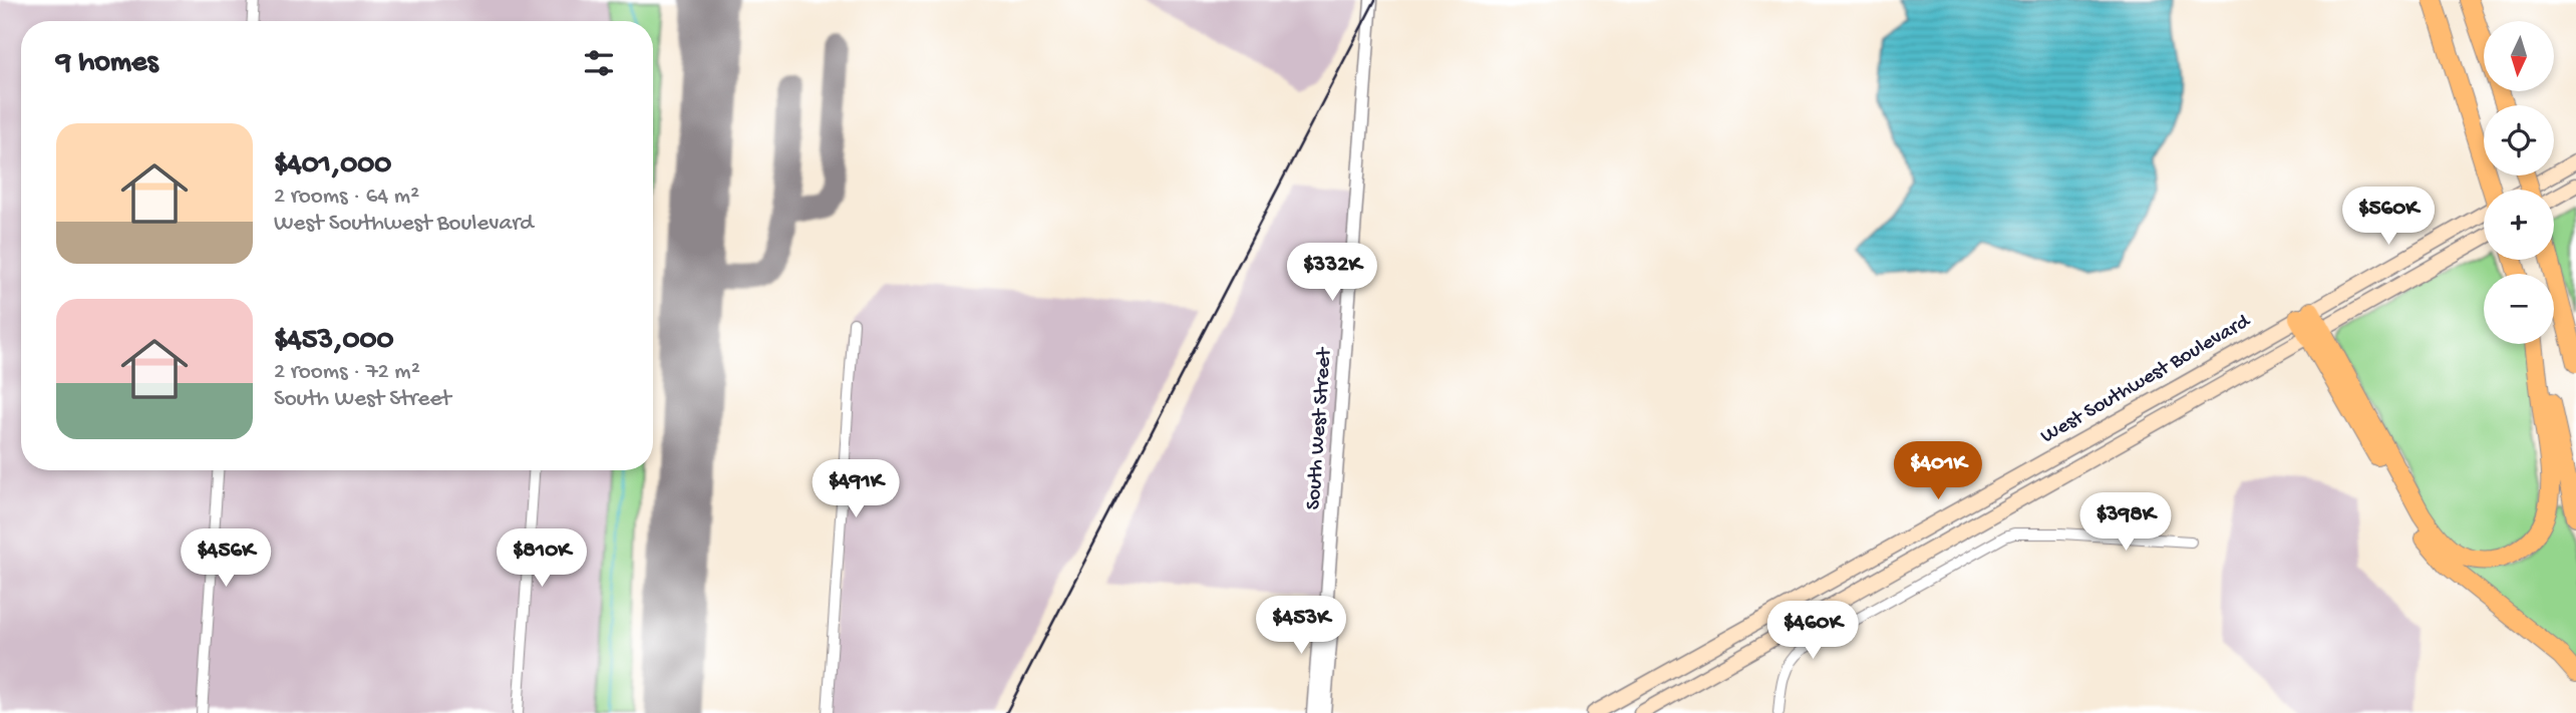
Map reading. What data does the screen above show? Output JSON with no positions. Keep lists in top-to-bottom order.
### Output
{
  "streets": {
    "main road": ["West Southwest Boulevard"],
    "street": ["South West Street"]
  },
  "north": "bottom",
  "page": {
    "map_buttons": ["+", "−"],
    "heading": "9 homes",
    "list": [
      {
        "name": "$401,000",
        "note": "2 rooms · 64 m² · West Southwest Boulevard"
      },
      {
        "name": "$453,000",
        "note": "2 rooms · 72 m² · South West Street"
      }
    ],
    "price": [
      "$560K",
      "$332K",
      "$401K",
      "$491K",
      "$398K",
      "$456K",
      "$810K",
      "$453K",
      "$460K"
    ]
  }
}
